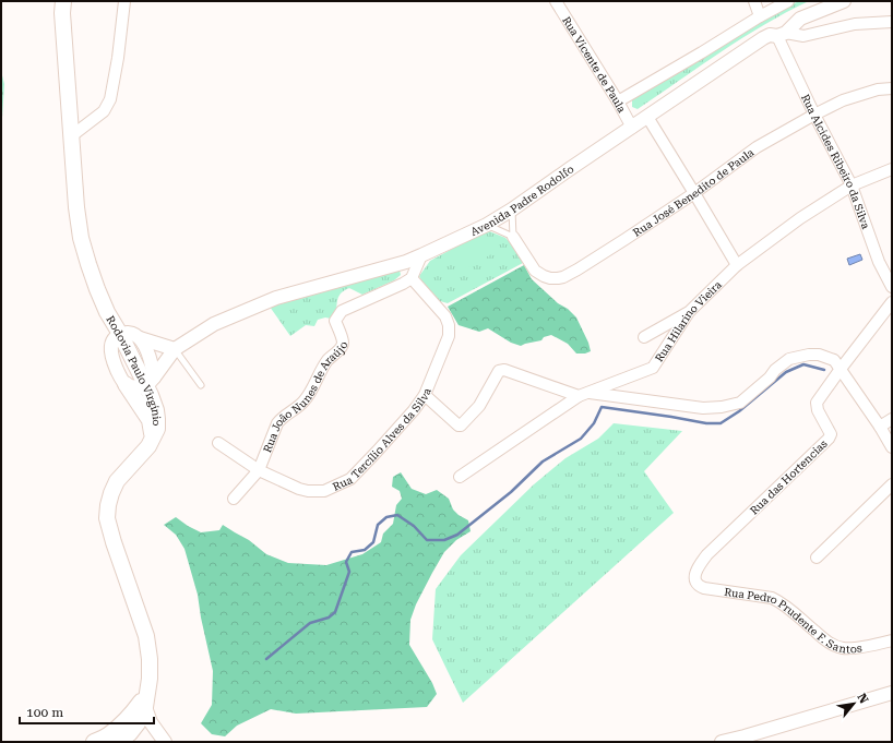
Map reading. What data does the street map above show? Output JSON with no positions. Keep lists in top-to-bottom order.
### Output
{
  "streets": {
    "main road": ["Rodovia Paulo Virgínio"],
    "street": [
      "Rua Vicente de Paula",
      "Rua Alcides Ribeiro da Silva",
      "Rua José Benedito de Paula",
      "Avenida Padre Rodolfo",
      "Rua Hilarino Vieira",
      "Rua João Nunes de Araújo",
      "Rua Tercílio Alves da Silva",
      "Rua das Hortencias",
      "Rua Pedro Prudente F. Santos"
    ]
  },
  "crossings": [
    ["Rua Vicente de Paula", "Avenida Padre Rodolfo"],
    ["Rua Alcides Ribeiro da Silva", "Rua José Benedito de Paula"],
    ["Rua Alcides Ribeiro da Silva", "Avenida Padre Rodolfo"],
    ["Rua Alcides Ribeiro da Silva", "Rua Hilarino Vieira"],
    ["Avenida Padre Rodolfo", "Rodovia Paulo Virgínio"],
    ["Rua João Nunes de Araújo", "Rua Tercílio Alves da Silva"],
    ["Rua das Hortencias", "Rua Pedro Prudente F. Santos"]
  ],
  "scale_bar": "100 m",
  "north": "top right"
}
